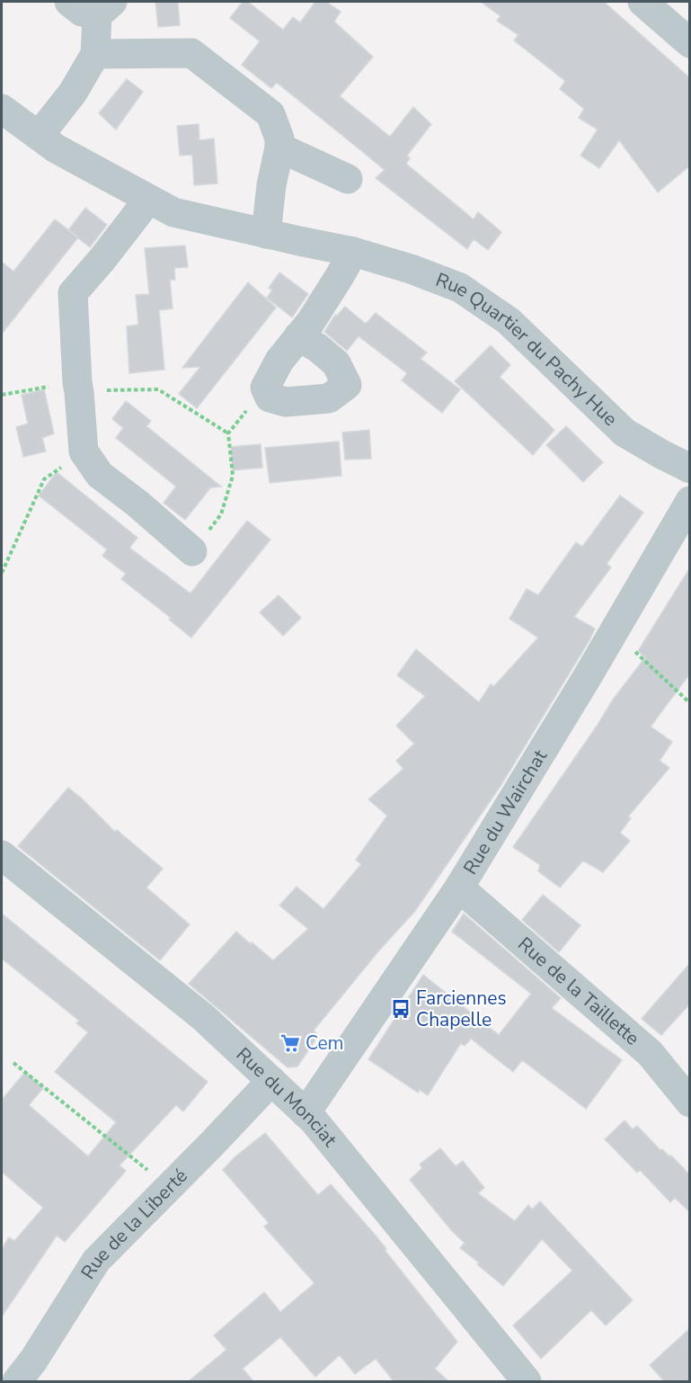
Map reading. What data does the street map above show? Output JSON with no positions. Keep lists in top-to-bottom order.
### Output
{
  "streets": {
    "street": [
      "Rue Quartier du Pachy Hue",
      "Rue du Wairchat",
      "Rue de la Taillette",
      "Rue du Monciat",
      "Rue de la Liberté"
    ]
  },
  "crossings": [
    ["Rue du Wairchat", "Rue de la Taillette"],
    ["Rue du Wairchat", "Rue du Monciat"],
    ["Rue du Monciat", "Rue de la Liberté"]
  ],
  "places": {
    "bus stop": ["Farciennes Chapelle"],
    "supermarket": ["Cem"]
  }
}
